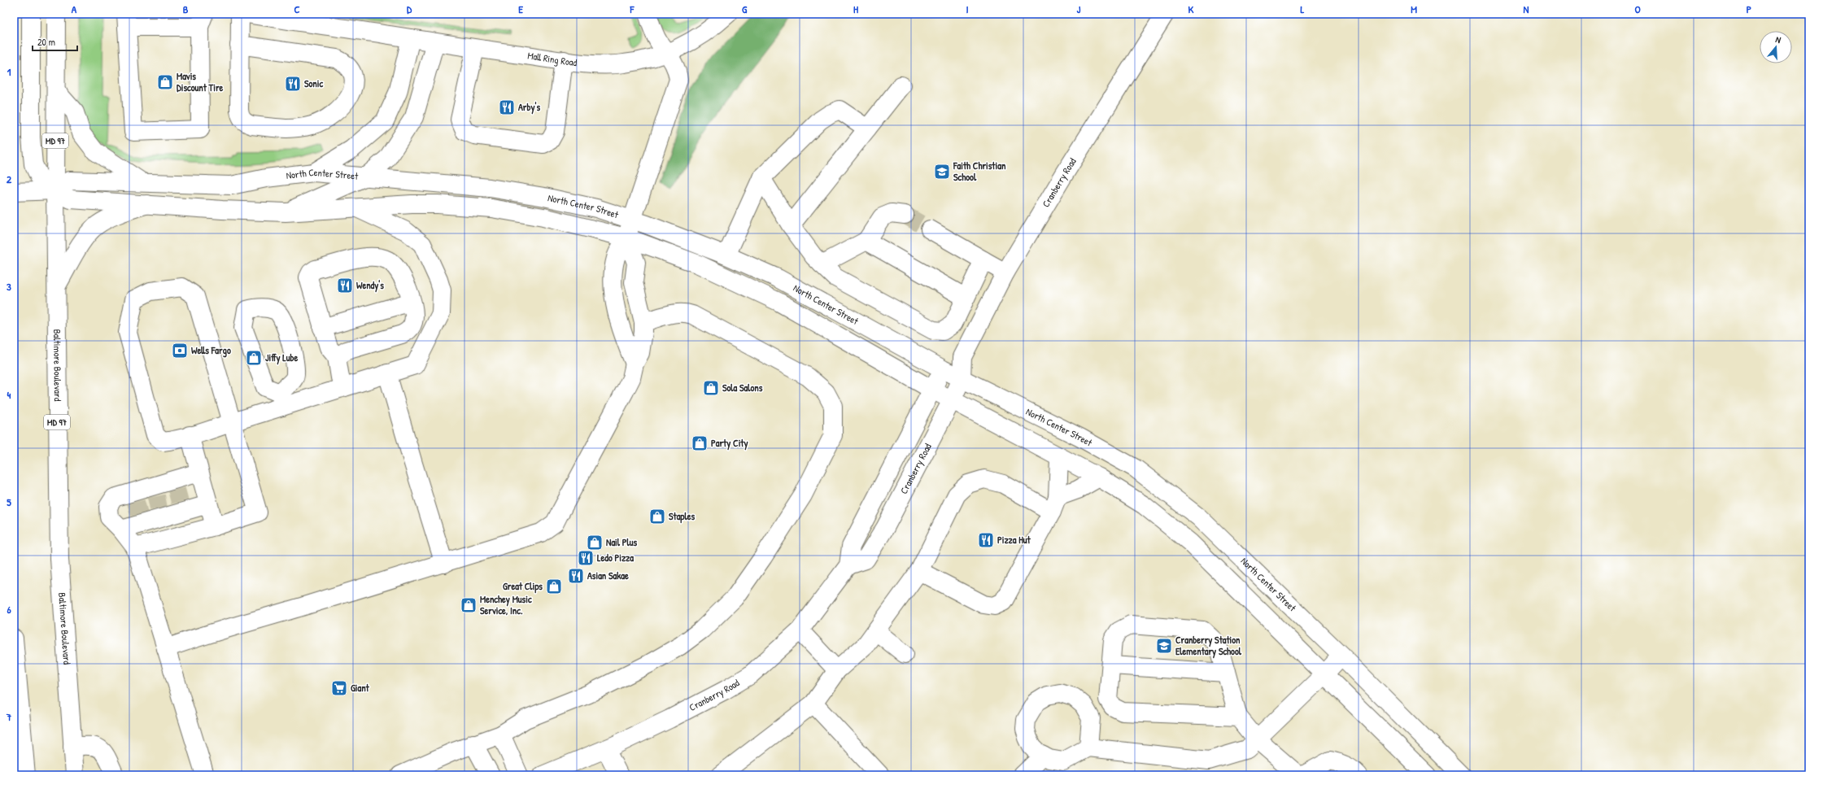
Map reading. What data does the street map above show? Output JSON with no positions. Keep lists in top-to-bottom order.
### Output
{
  "streets": {
    "main road": [
      "Mall Ring Road",
      "MD 97",
      "North Center Street",
      "Cranberry Road",
      "Baltimore Boulevard"
    ]
  },
  "crossings": [
    ["North Center Street", "Cranberry Road"],
    ["North Center Street", "Baltimore Boulevard"]
  ],
  "places": {
    "shop": [
      "Mavis Discount Tire",
      "Jiffy Lube",
      "Sola Salons",
      "Party City",
      "Staples",
      "Nail Plus",
      "Great Clips",
      "Menchey Music Service, Inc."
    ],
    "restaurant": [
      "Sonic",
      "Arby's",
      "Wendy's",
      "Pizza Hut",
      "Ledo Pizza",
      "Asian Sakae"
    ],
    "school or university": ["Faith Christian School", "Cranberry Station Elementary School"],
    "bank": ["Wells Fargo"],
    "supermarket": ["Giant"]
  },
  "scale_bar": "20 m",
  "north": "top",
  "grid": {
    "columns": [
      "A",
      "B",
      "C",
      "D",
      "E",
      "F",
      "G",
      "H",
      "I",
      "J",
      "K",
      "L",
      "M",
      "N",
      "O",
      "P"
    ],
    "rows": [
      "1",
      "2",
      "3",
      "4",
      "5",
      "6",
      "7"
    ]
  }
}
